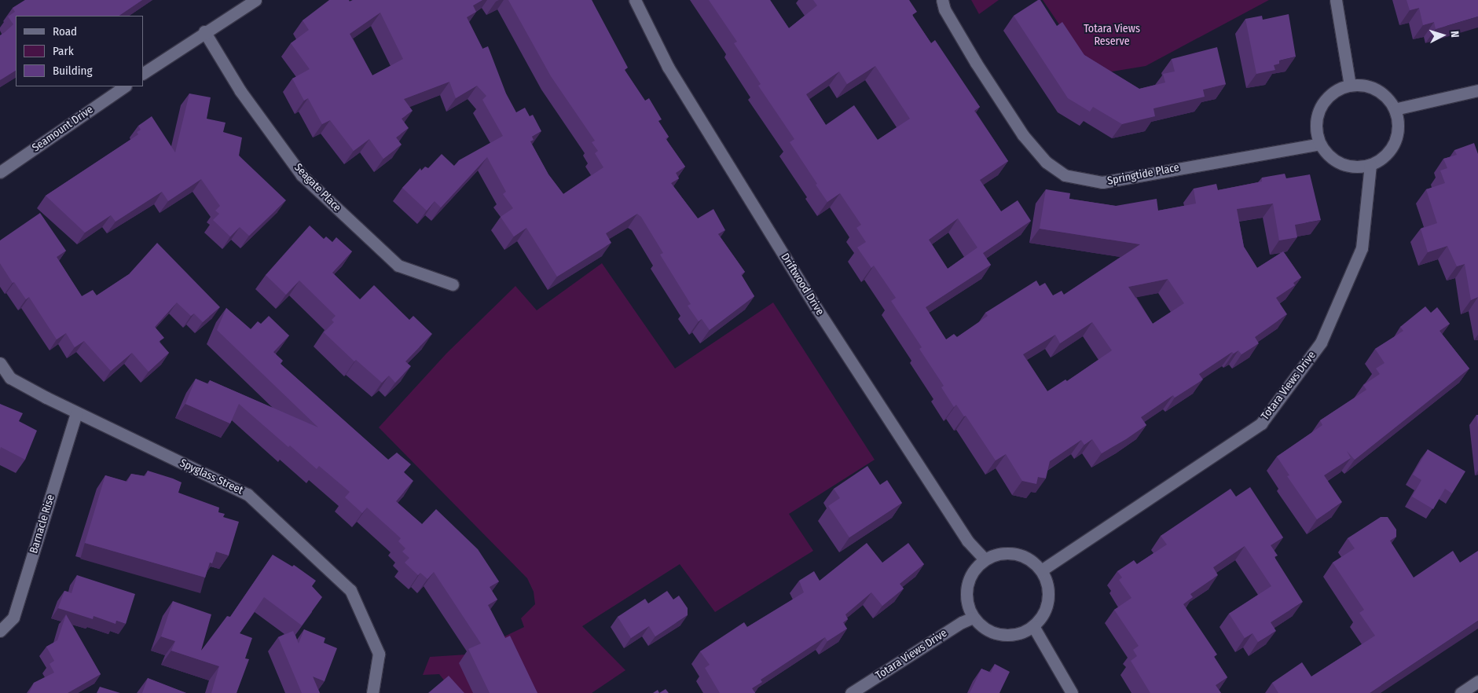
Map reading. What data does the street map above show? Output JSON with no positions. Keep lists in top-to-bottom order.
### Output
{
  "streets": {
    "street": [
      "Seamount Drive",
      "Springtide Place",
      "Seagate Place",
      "Driftwood Drive",
      "Totara Views Drive",
      "Spyglass Street",
      "Barnacle Rise"
    ]
  },
  "crossings": [
    ["Springtide Place", "Totara Views Drive"],
    ["Driftwood Drive", "Totara Views Drive"],
    ["Spyglass Street", "Barnacle Rise"]
  ],
  "parks": ["Totara Views Reserve"],
  "legend": ["Road", "Park", "Building"],
  "north": "right"
}
